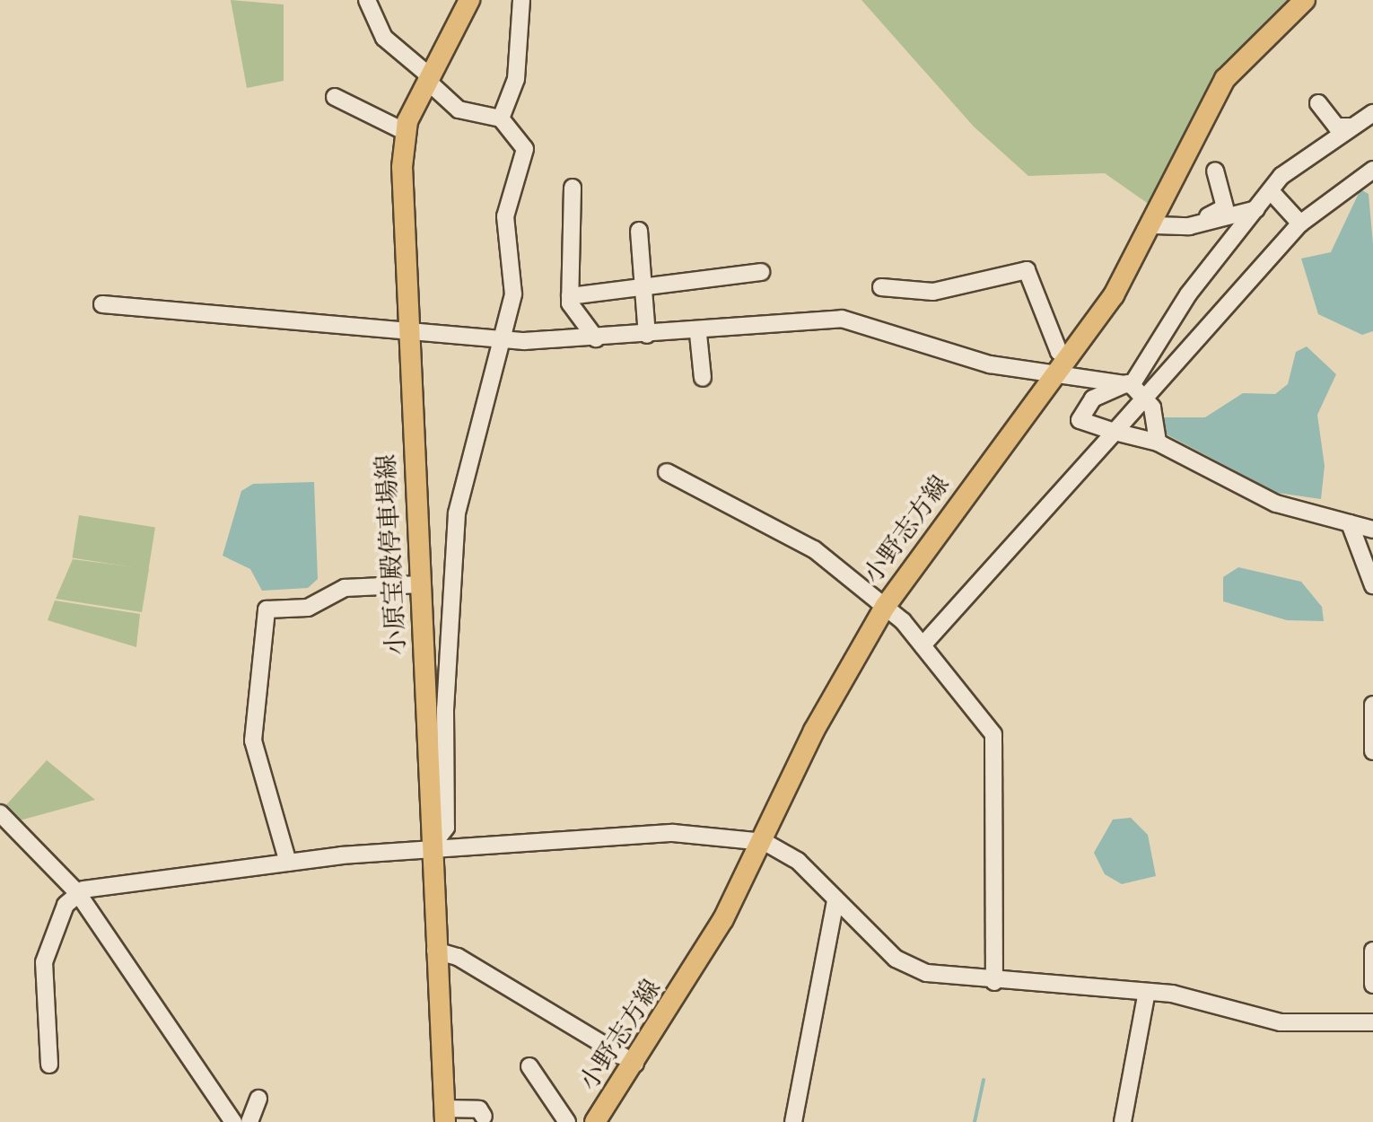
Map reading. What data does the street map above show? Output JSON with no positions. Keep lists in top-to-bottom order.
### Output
{
  "streets": {
    "main road": ["小野志方線", "小原宝殿停車場線"]
  }
}
